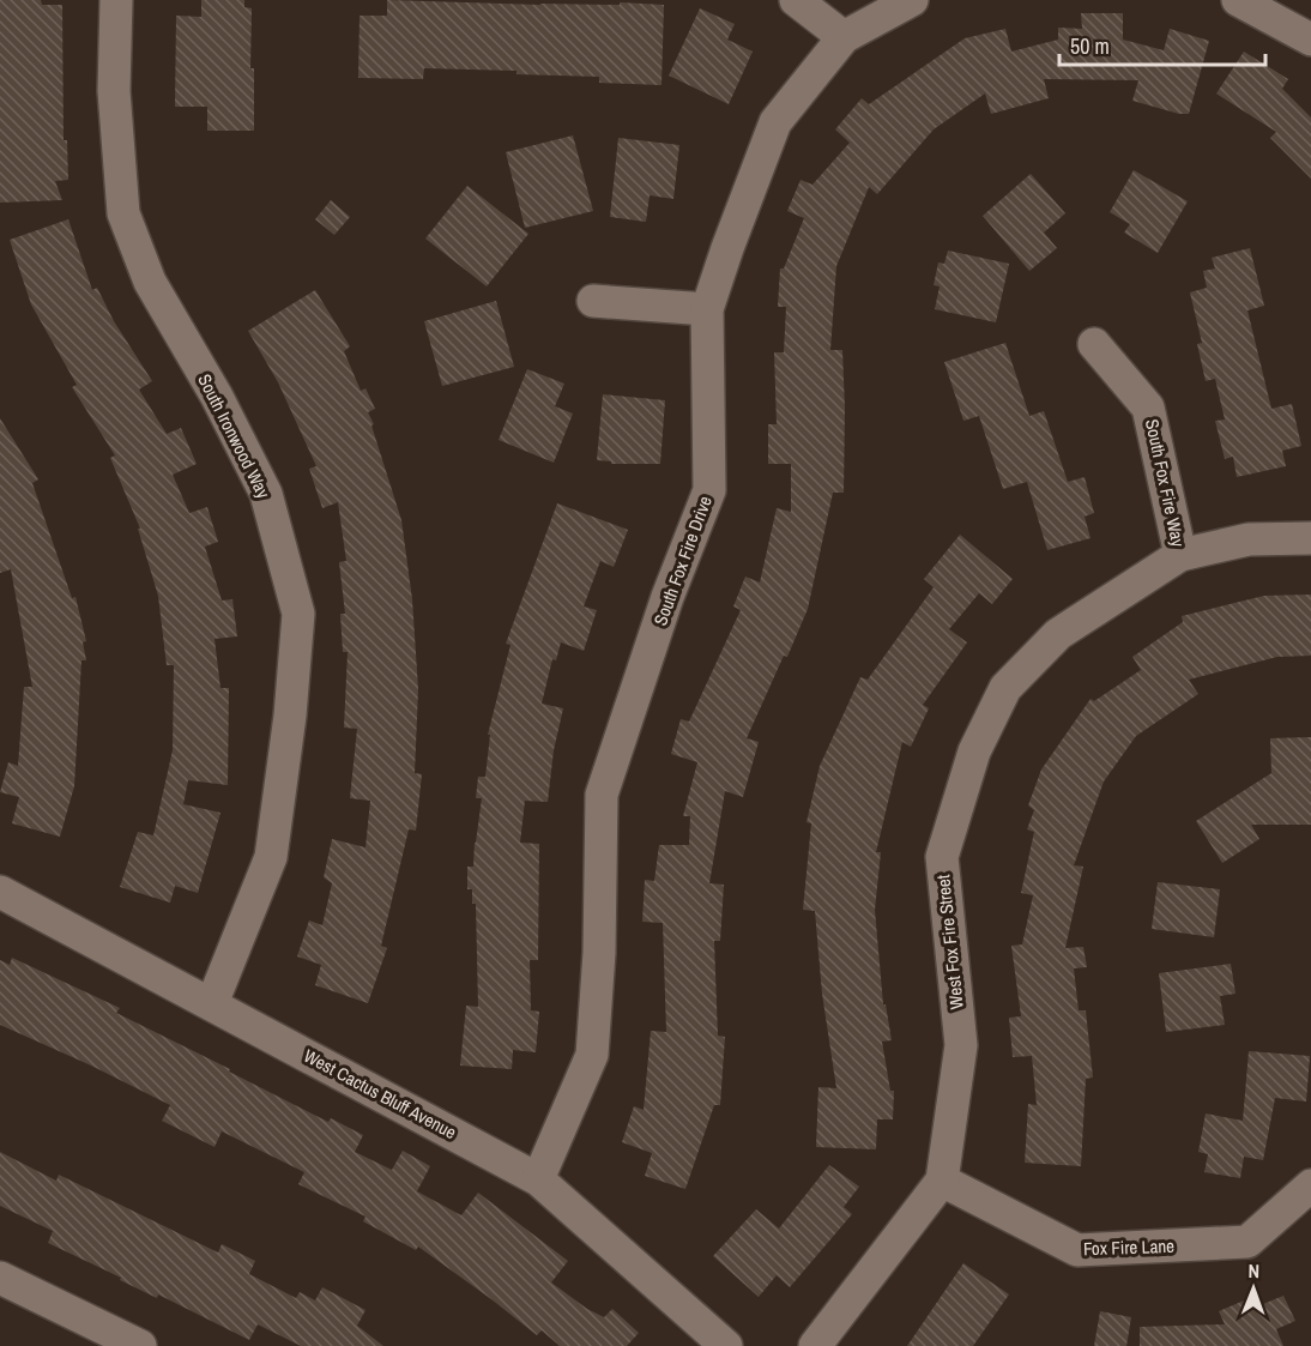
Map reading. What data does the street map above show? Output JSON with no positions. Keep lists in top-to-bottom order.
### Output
{
  "streets": {
    "street": [
      "South Ironwood Way",
      "South Fox Fire Way",
      "South Fox Fire Drive",
      "West Fox Fire Street",
      "West Cactus Bluff Avenue",
      "Fox Fire Lane"
    ]
  },
  "crossings": [
    ["South Ironwood Way", "West Cactus Bluff Avenue"],
    ["South Fox Fire Way", "West Fox Fire Street"],
    ["South Fox Fire Drive", "West Cactus Bluff Avenue"],
    ["West Fox Fire Street", "Fox Fire Lane"]
  ],
  "scale_bar": "50 m",
  "north": "top"
}
